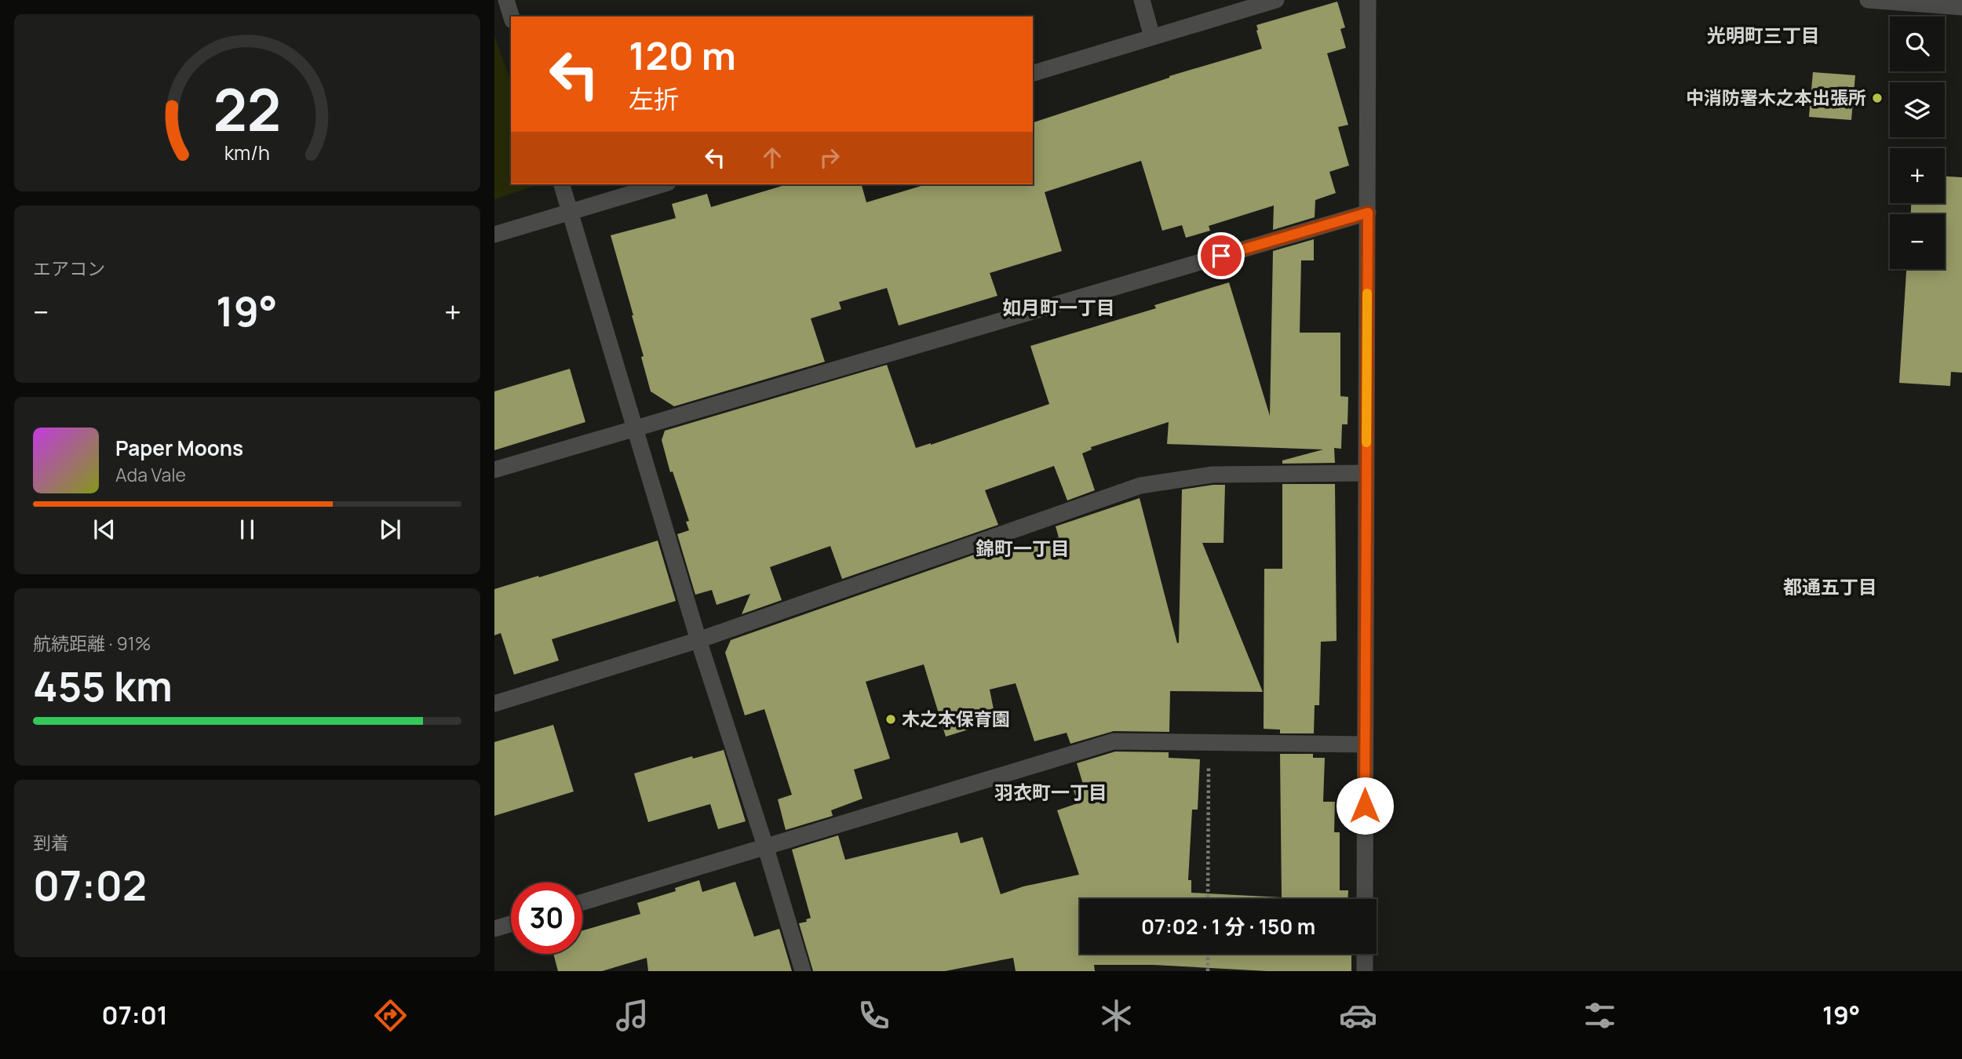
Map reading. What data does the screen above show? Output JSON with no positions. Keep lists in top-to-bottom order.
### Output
{
  "districts": [
    "光明町三丁目",
    "如月町一丁目",
    "錦町一丁目",
    "都通五丁目",
    "羽衣町一丁目"
  ],
  "places": ["中消防署木之本出張所", "木之本保育園"],
  "page": {
    "map_buttons": ["+", "−"],
    "turn": ["120 m", "左折"],
    "tile": [
      "エアコン",
      ["航続距離 · 91%", "455 km"],
      ["到着", "07:02"]
    ],
    "heat": ["−", "19°", "+"],
    "song": ["Paper Moons", "Ada Vale"],
    "limit": "30",
    "trip": "07:02 · 1 分 · 150 m",
    "tabs": ["07:01", "19°"],
    "gauge": ["22", "km/h"]
  }
}
